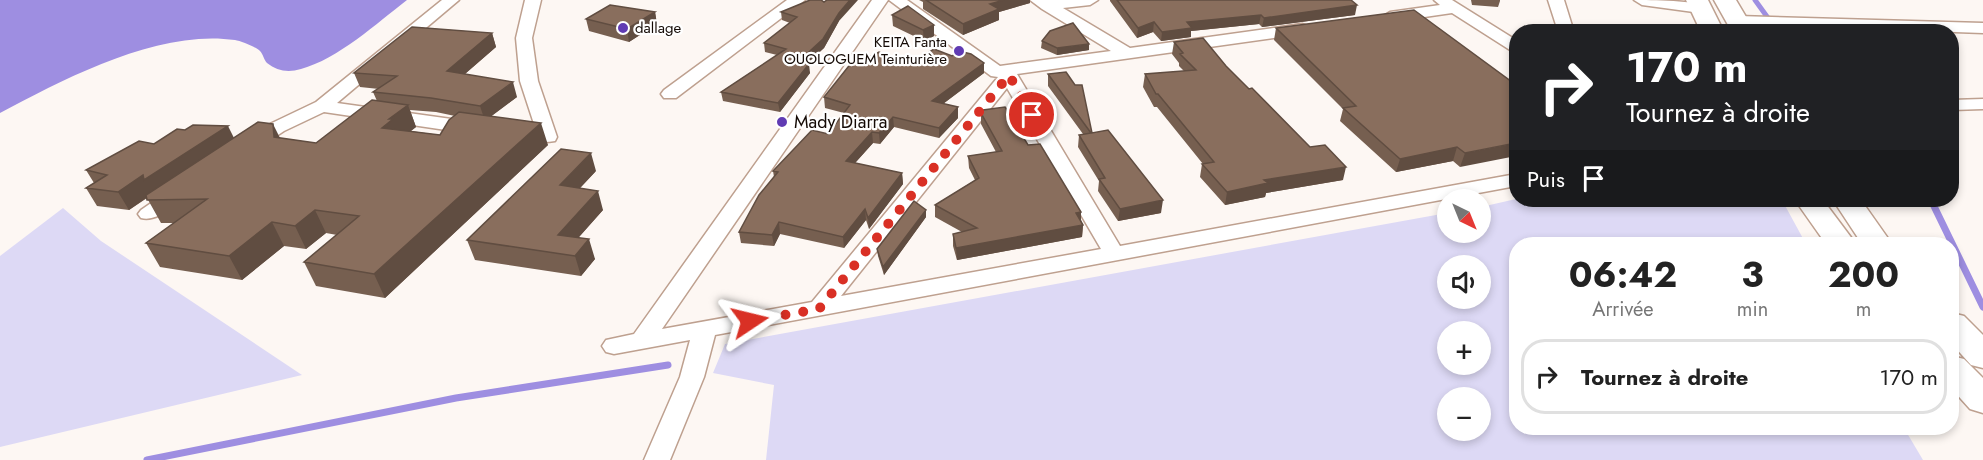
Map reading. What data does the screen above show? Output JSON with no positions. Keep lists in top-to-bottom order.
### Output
{
  "places": ["dallage", "KEITA Fanta OUOLOGUEM Teinturière", "Mady Diarra"],
  "north": "bottom right",
  "page": {
    "turn": ["170 m", "Tournez à droite"],
    "then": "Puis",
    "map_buttons": ["+", "−"],
    "eta": [
      "06:42",
      "Arrivée",
      "3",
      "min",
      "200",
      "m"
    ],
    "list": [
      {
        "name": "Tournez à droite",
        "value": "170 m"
      }
    ]
  }
}
